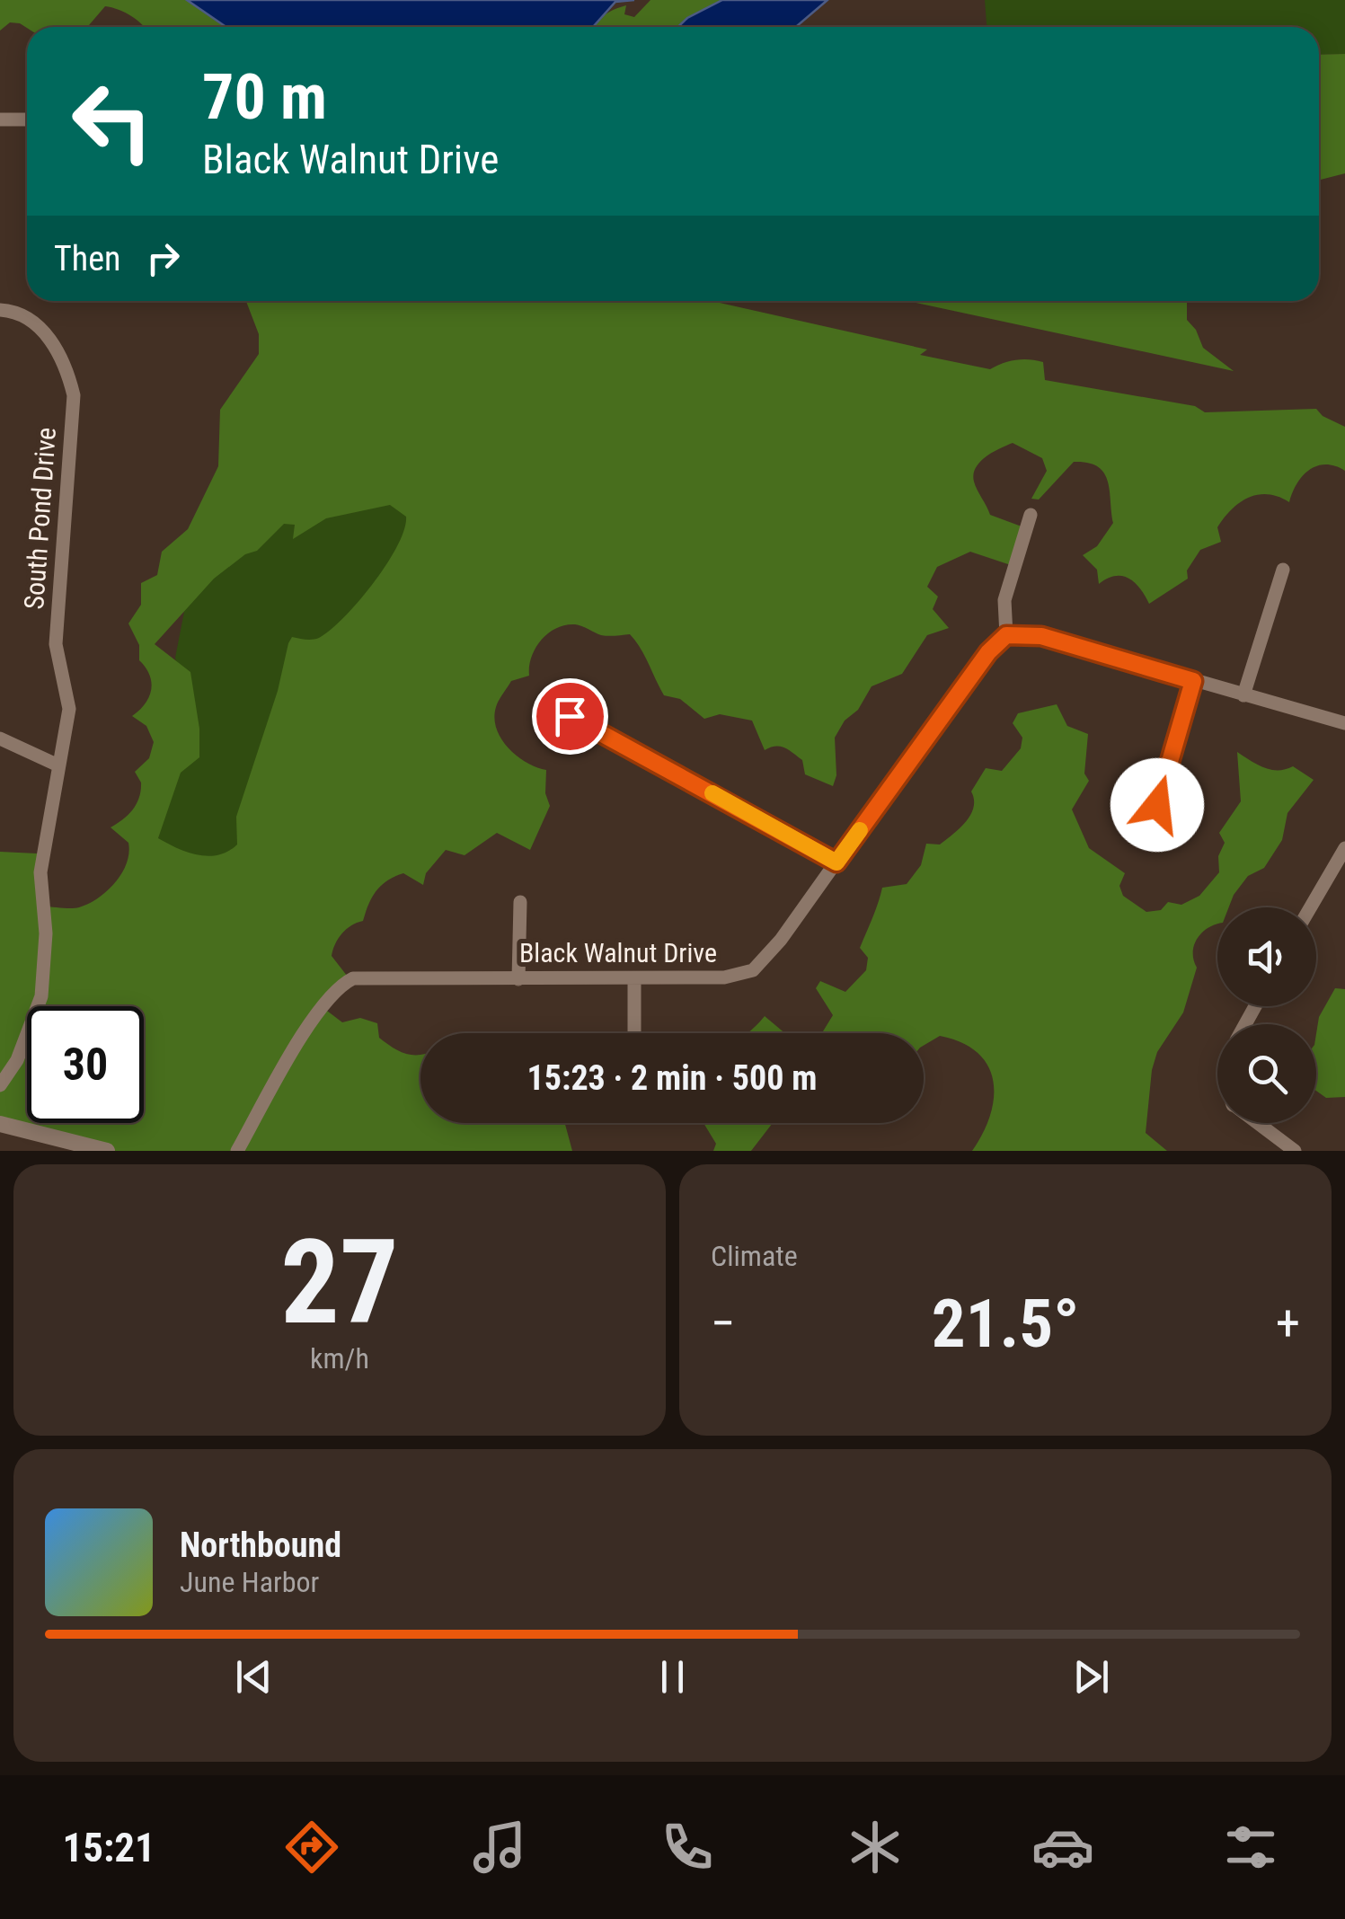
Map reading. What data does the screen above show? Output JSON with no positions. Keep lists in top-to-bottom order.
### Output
{
  "streets": {
    "street": ["South Pond Drive", "Black Walnut Drive"]
  },
  "page": {
    "turn": ["70 m", "Black Walnut Drive"],
    "then": "Then",
    "limit": "30",
    "trip": "15:23 · 2 min · 500 m",
    "tile": [
      ["27", "km/h"],
      "Climate"
    ],
    "heat": ["−", "21.5°", "+"],
    "song": ["Northbound", "June Harbor"],
    "tabs": "15:21"
  }
}
